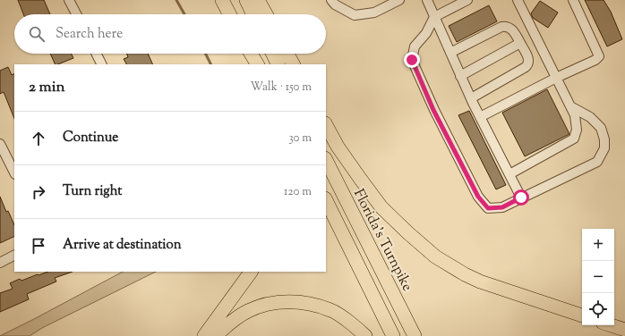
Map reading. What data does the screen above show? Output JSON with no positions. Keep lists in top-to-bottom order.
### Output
{
  "streets": {
    "highway": ["Florida's Turnpike"]
  },
  "page": {
    "search": "Search here",
    "heading": ["2 min", "Walk · 150 m"],
    "list": [
      ["Continue", "30 m"],
      ["Turn right", "120 m"],
      "Arrive at destination"
    ],
    "map_buttons": ["+", "−"]
  }
}
